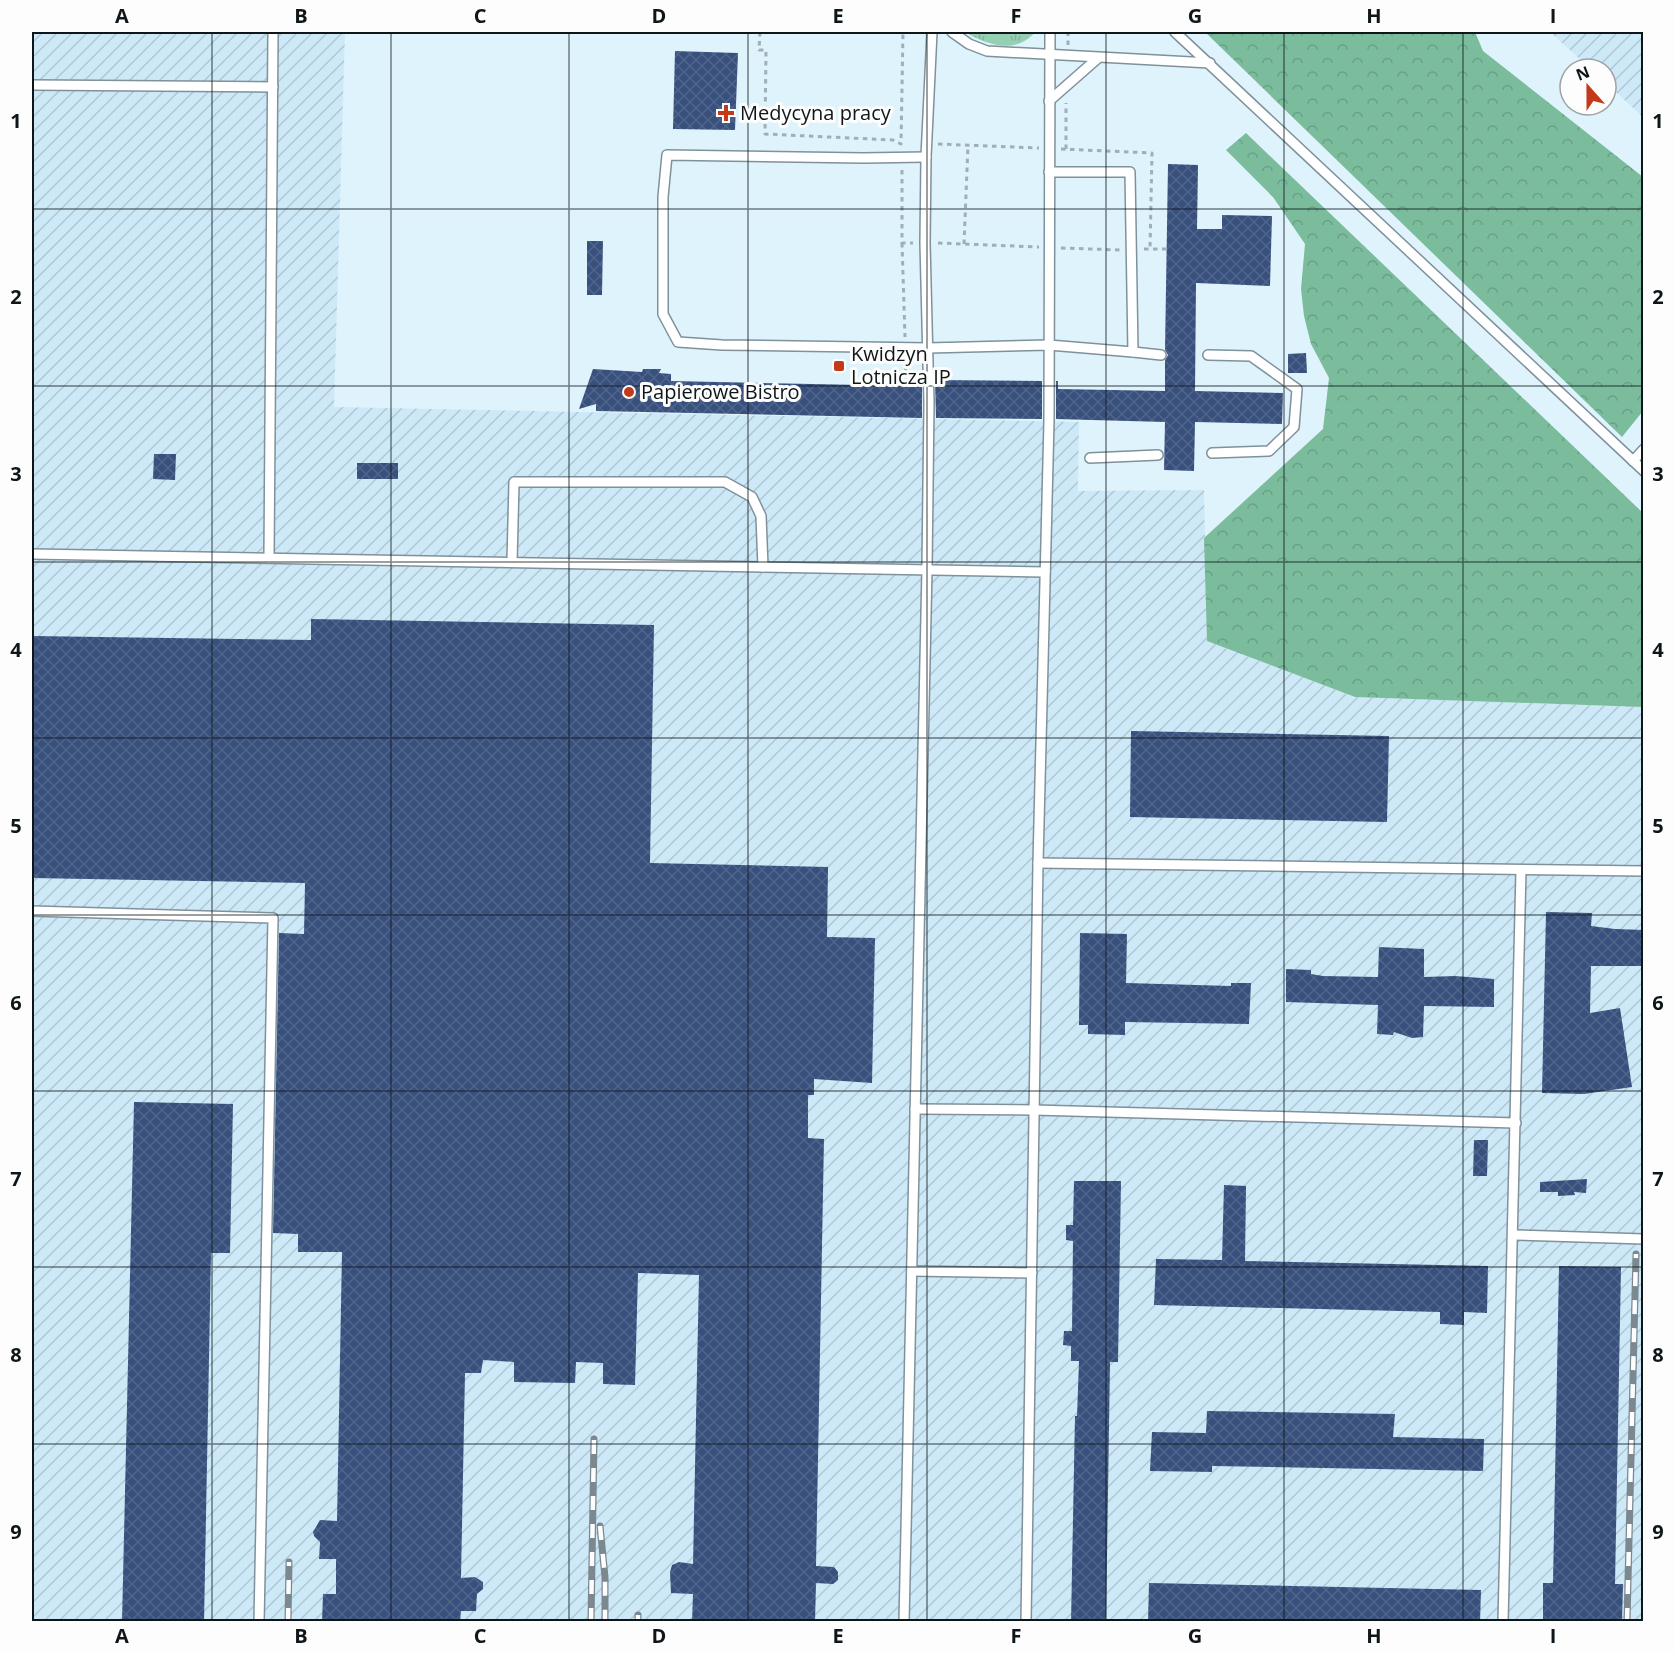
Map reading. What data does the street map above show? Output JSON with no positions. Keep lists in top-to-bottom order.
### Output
{
  "places": {
    "health": ["Medycyna pracy"],
    "transit": ["Kwidzyn Lotnicza IP"],
    "other": ["Papierowe Bistro"]
  },
  "north": "top",
  "grid": {
    "columns": [
      "A",
      "B",
      "C",
      "D",
      "E",
      "F",
      "G",
      "H",
      "I"
    ],
    "rows": [
      "1",
      "2",
      "3",
      "4",
      "5",
      "6",
      "7",
      "8",
      "9"
    ]
  }
}
